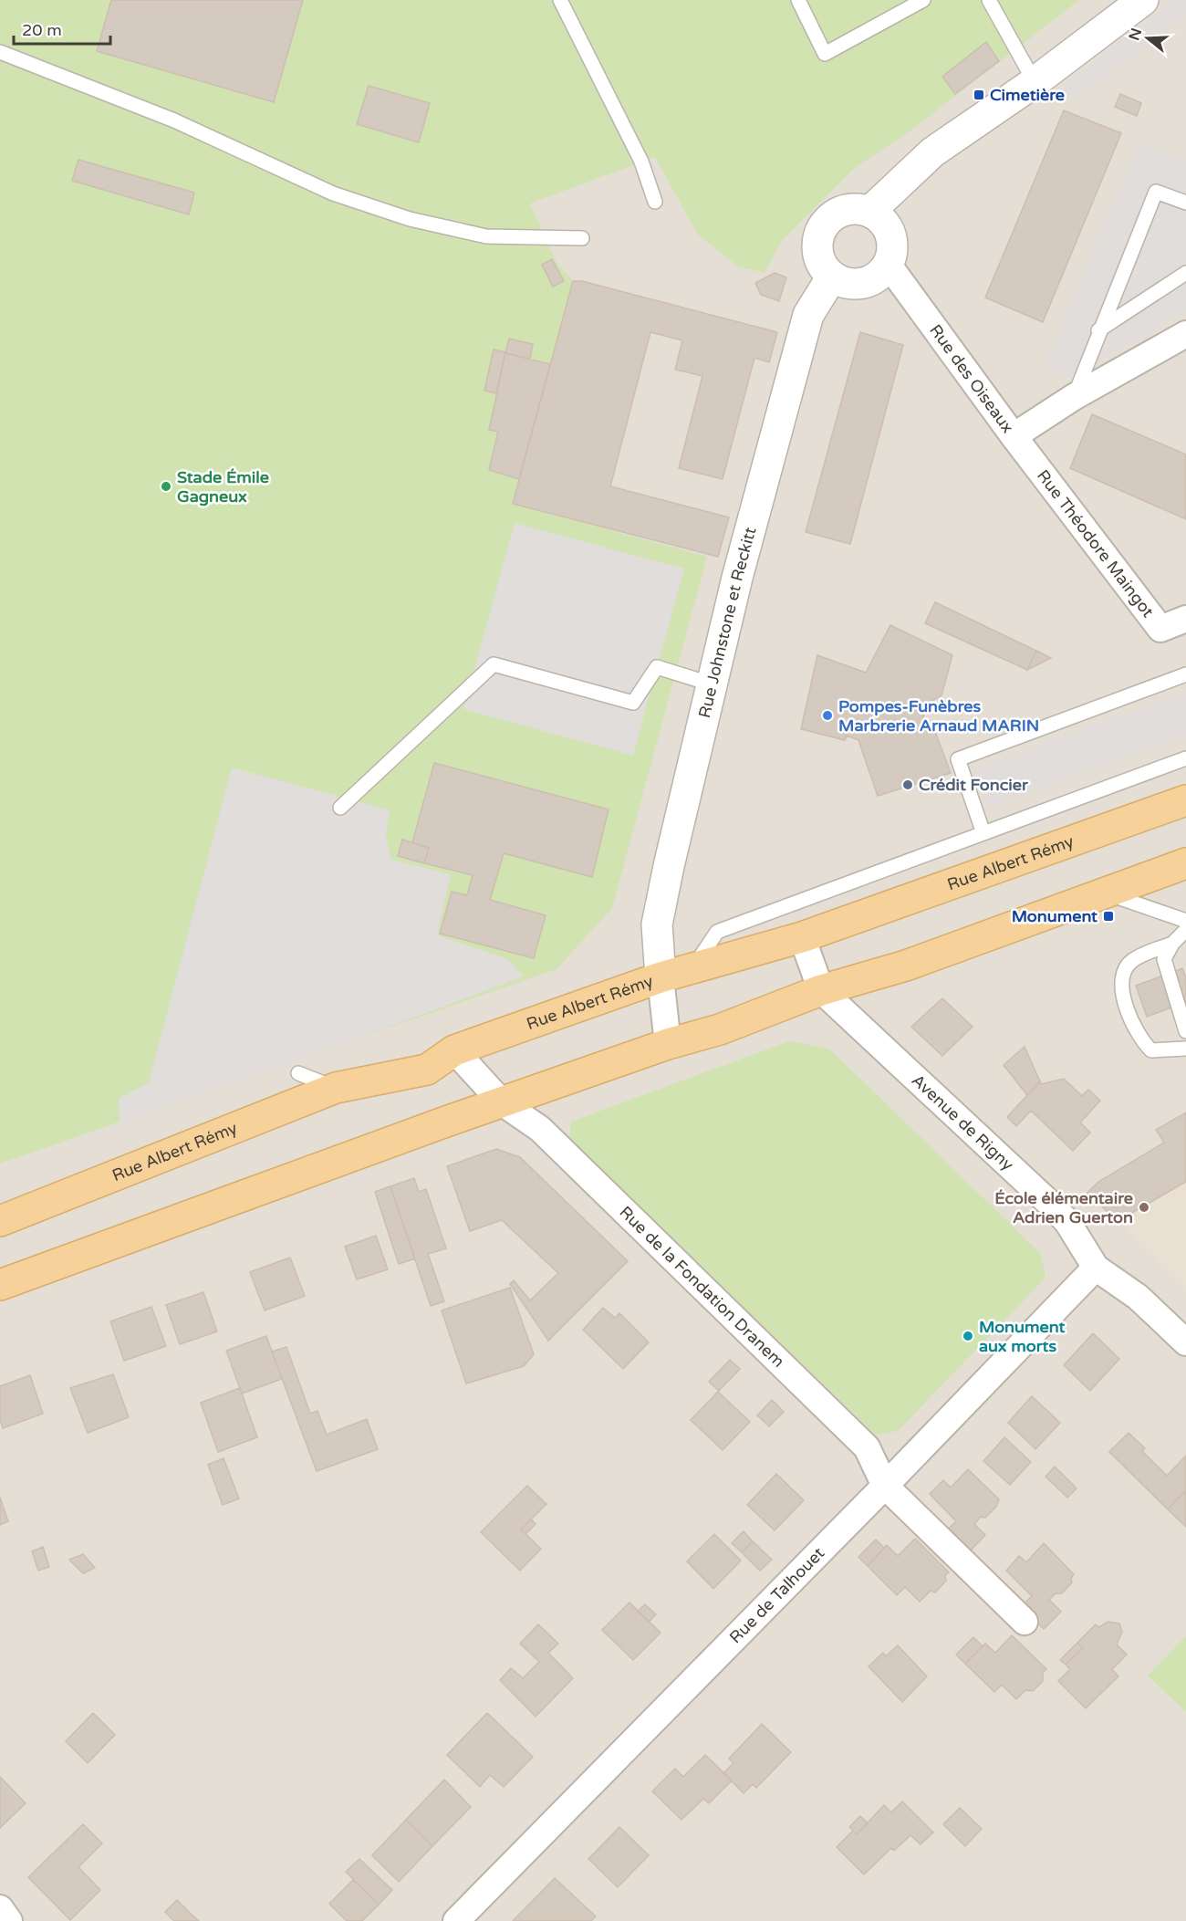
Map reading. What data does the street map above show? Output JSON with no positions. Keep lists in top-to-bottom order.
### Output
{
  "streets": {
    "main road": ["Rue Albert Rémy"],
    "street": [
      "Rue des Oiseaux",
      "Rue Théodore Maingot",
      "Rue Johnstone et Reckitt",
      "Avenue de Rigny",
      "Rue de la Fondation Dranem",
      "Rue de Talhouet"
    ]
  },
  "crossings": [
    ["Rue des Oiseaux", "Rue Théodore Maingot"],
    ["Rue des Oiseaux", "Rue Johnstone et Reckitt"],
    ["Rue Johnstone et Reckitt", "Rue Albert Rémy"],
    ["Rue Albert Rémy", "Avenue de Rigny"],
    ["Rue Albert Rémy", "Rue de la Fondation Dranem"],
    ["Avenue de Rigny", "Rue de Talhouet"],
    ["Rue de la Fondation Dranem", "Rue de Talhouet"]
  ],
  "places": {
    "transit": ["Cimetière", "Monument"],
    "other": [
      "Stade Émile Gagneux",
      "Pompes-Funèbres Marbrerie Arnaud MARIN",
      "Crédit Foncier",
      "École élémentaire Adrien Guerton",
      "Monument aux morts"
    ]
  },
  "scale_bar": "20 m",
  "north": "left"
}
